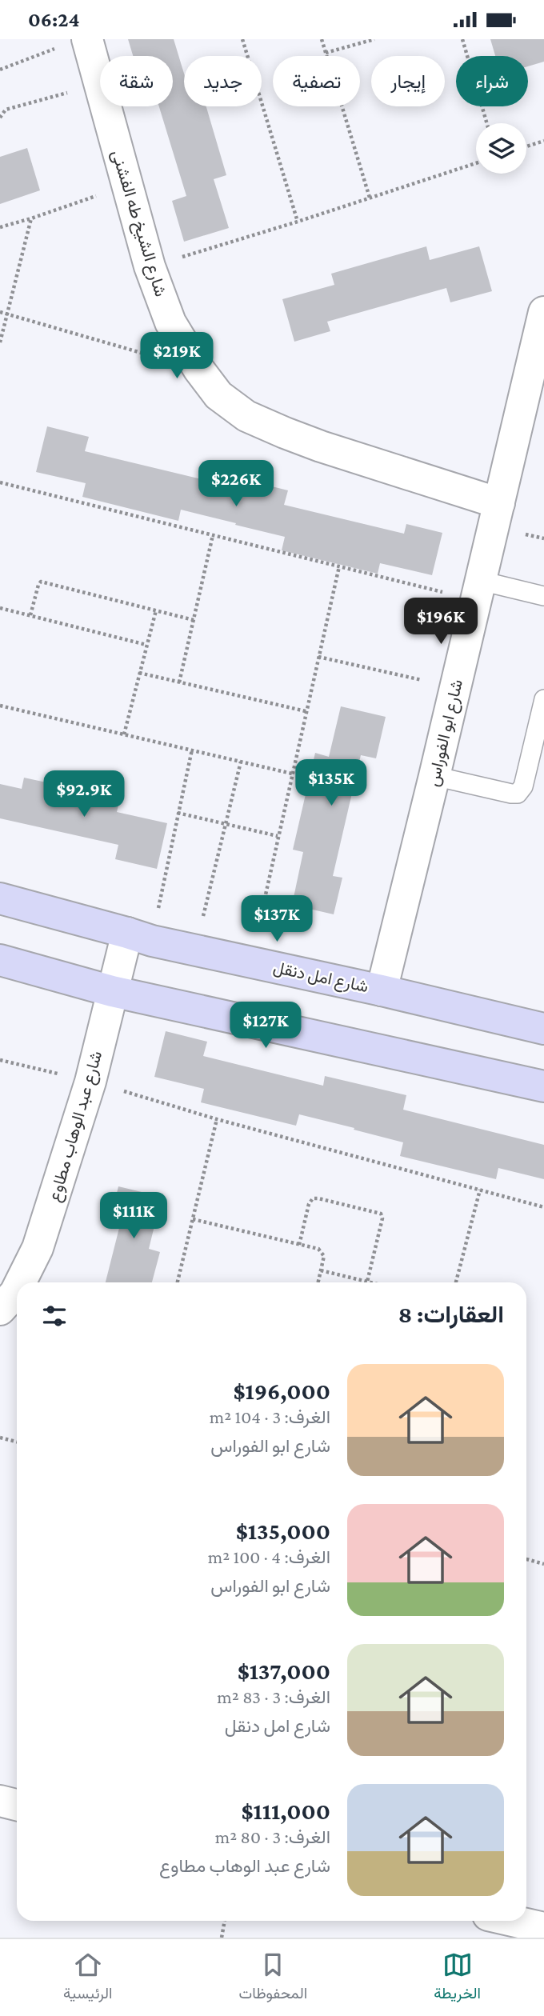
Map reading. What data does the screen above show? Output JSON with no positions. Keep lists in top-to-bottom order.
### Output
{
  "streets": {
    "street": [
      "شارع الشيخ طه الفشنى",
      "شارع ابو الفوراس",
      "شارع امل دنقل",
      "شارع عبد الوهاب مطاوع"
    ]
  },
  "crossings": [
    ["شارع الشيخ طه الفشنى", "شارع ابو الفوراس"],
    ["شارع ابو الفوراس", "شارع امل دنقل"],
    ["شارع امل دنقل", "شارع عبد الوهاب مطاوع"]
  ],
  "page": {
    "status": "06:24",
    "chip": [
      "شراء",
      "إيجار",
      "تصفية",
      "جديد",
      "شقة"
    ],
    "price": [
      "$219K",
      "$226K",
      "$196K",
      "$135K",
      "$92.9K",
      "$137K",
      "$127K",
      "$111K"
    ],
    "heading": "العقارات: 8",
    "list": [
      {
        "name": "$196,000",
        "note": "الغرف: 3 · 104 m² · شارع ابو الفوراس"
      },
      {
        "name": "$135,000",
        "note": "الغرف: 4 · 100 m² · شارع ابو الفوراس"
      },
      {
        "name": "$137,000",
        "note": "الغرف: 3 · 83 m² · شارع امل دنقل"
      },
      {
        "name": "$111,000",
        "note": "الغرف: 3 · 80 m² · شارع عبد الوهاب مطاوع"
      }
    ],
    "tabs": ["الخريطة", "المحفوظات", "الرئيسية"]
  }
}
